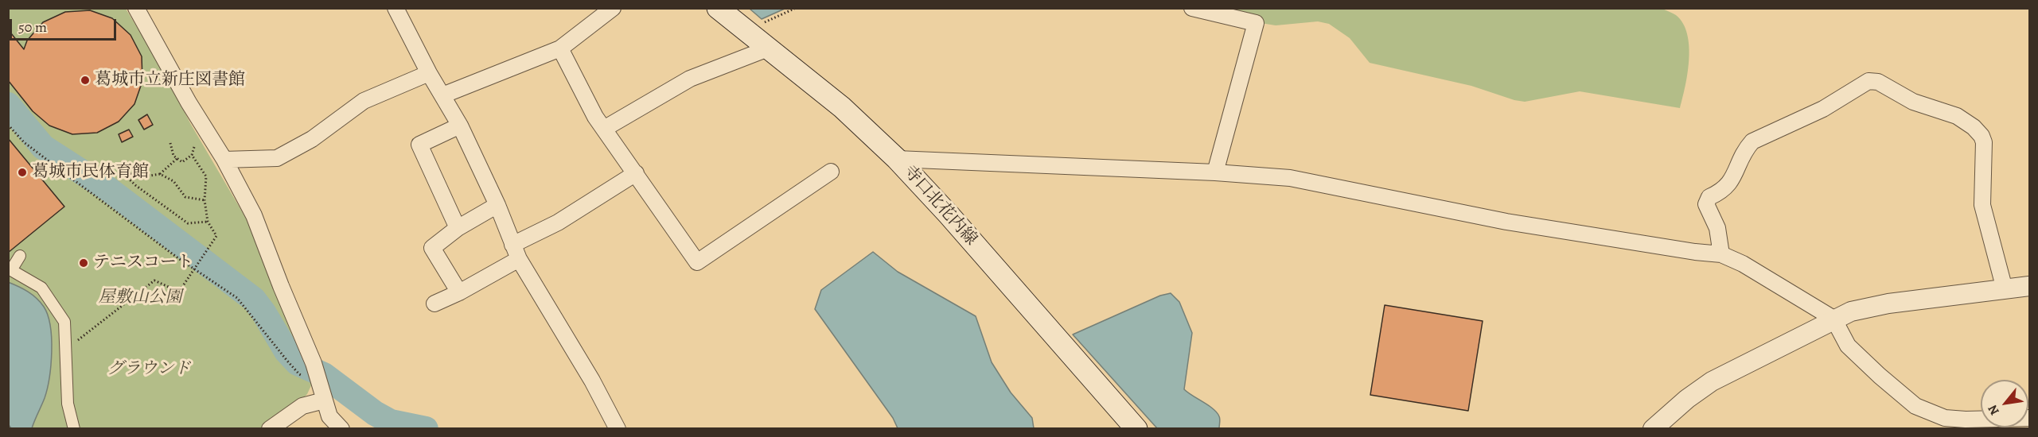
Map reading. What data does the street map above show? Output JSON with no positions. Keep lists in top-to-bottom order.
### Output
{
  "streets": {
    "main road": ["寺口北花内線"]
  },
  "parks": ["屋敷山公園", "グラウンド"],
  "places": ["葛城市立新庄図書館", "葛城市民体育館", "テニスコート"],
  "scale_bar": "50 m",
  "north": "bottom left"
}
